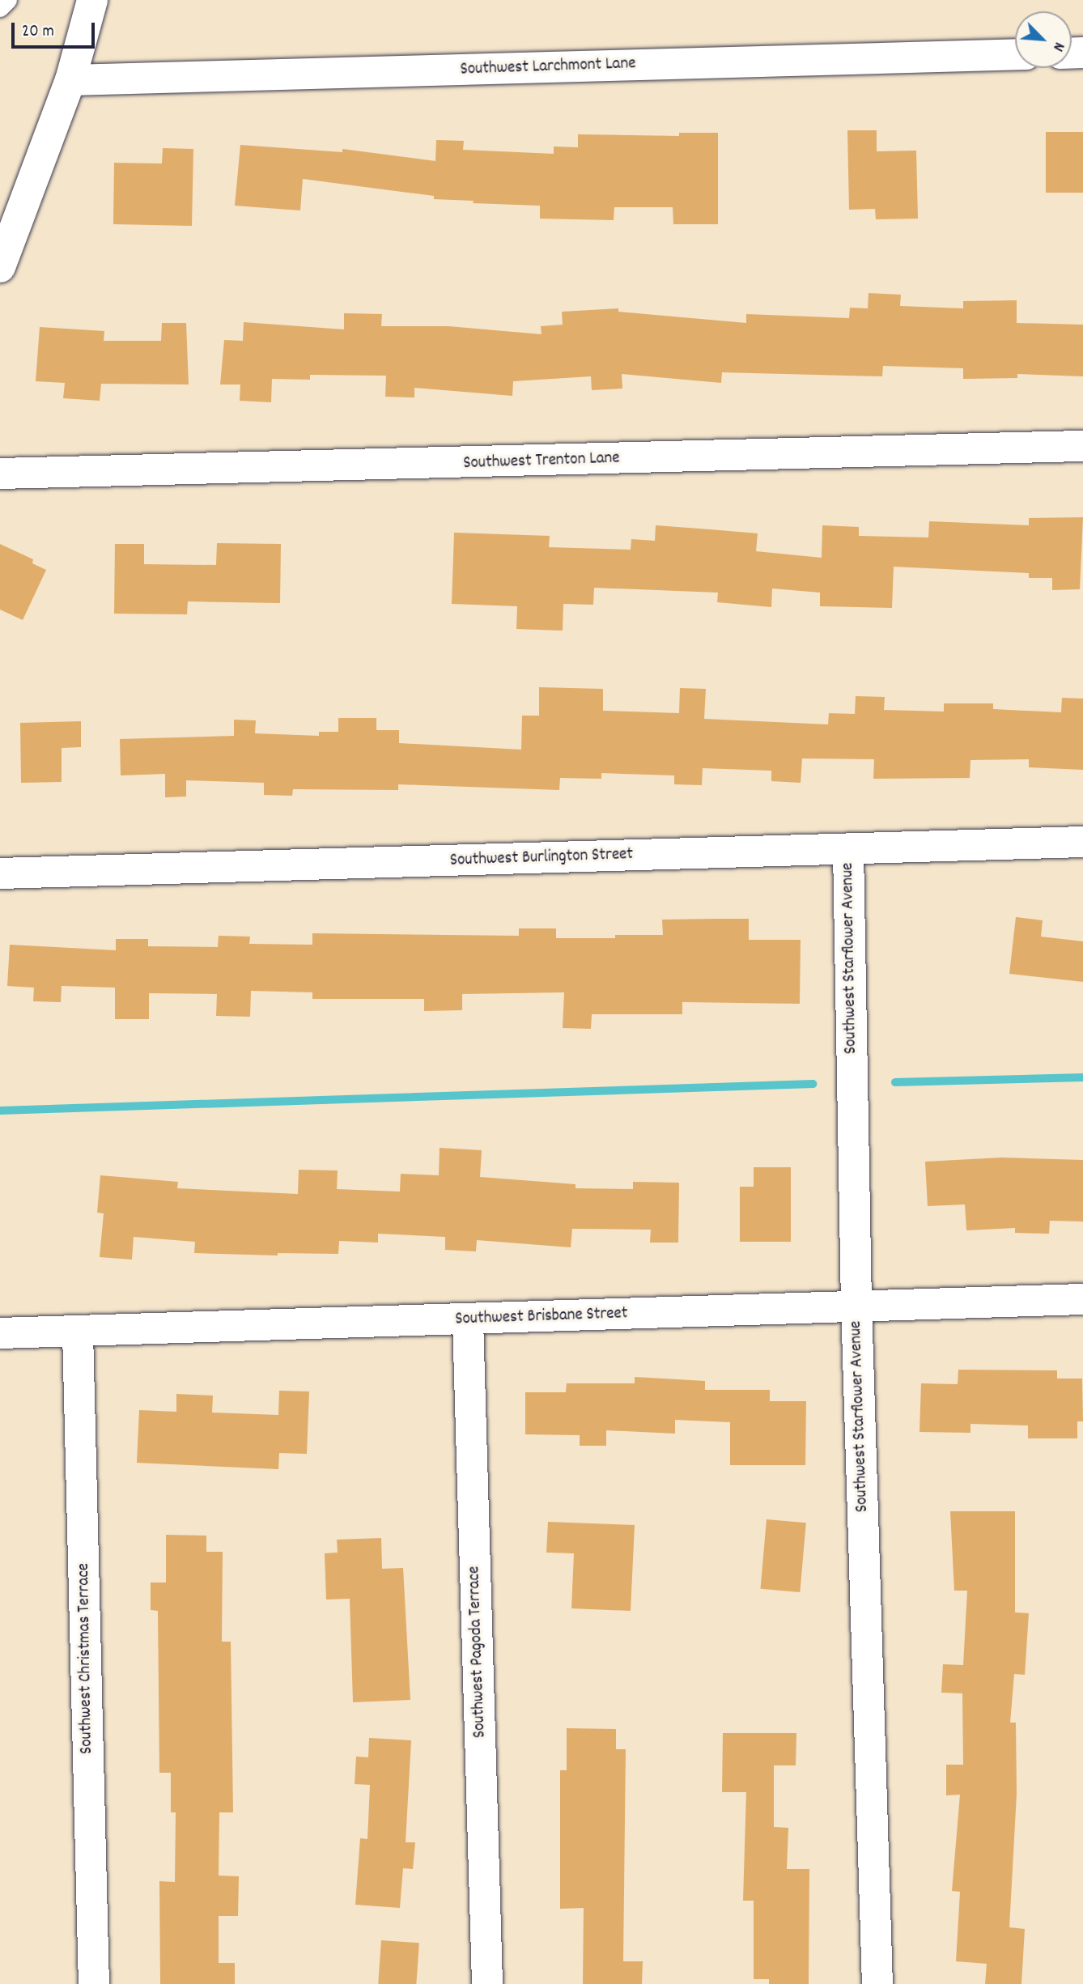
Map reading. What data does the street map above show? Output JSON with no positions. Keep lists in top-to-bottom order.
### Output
{
  "streets": {
    "street": [
      "Southwest Larchmont Lane",
      "Southwest Trenton Lane",
      "Southwest Burlington Street",
      "Southwest Starflower Avenue",
      "Southwest Brisbane Street",
      "Southwest Pagoda Terrace",
      "Southwest Christmas Terrace"
    ]
  },
  "crossings": [
    ["Southwest Burlington Street", "Southwest Starflower Avenue"],
    ["Southwest Starflower Avenue", "Southwest Brisbane Street"],
    ["Southwest Brisbane Street", "Southwest Pagoda Terrace"],
    ["Southwest Brisbane Street", "Southwest Christmas Terrace"]
  ],
  "scale_bar": "20 m",
  "north": "bottom right"
}
